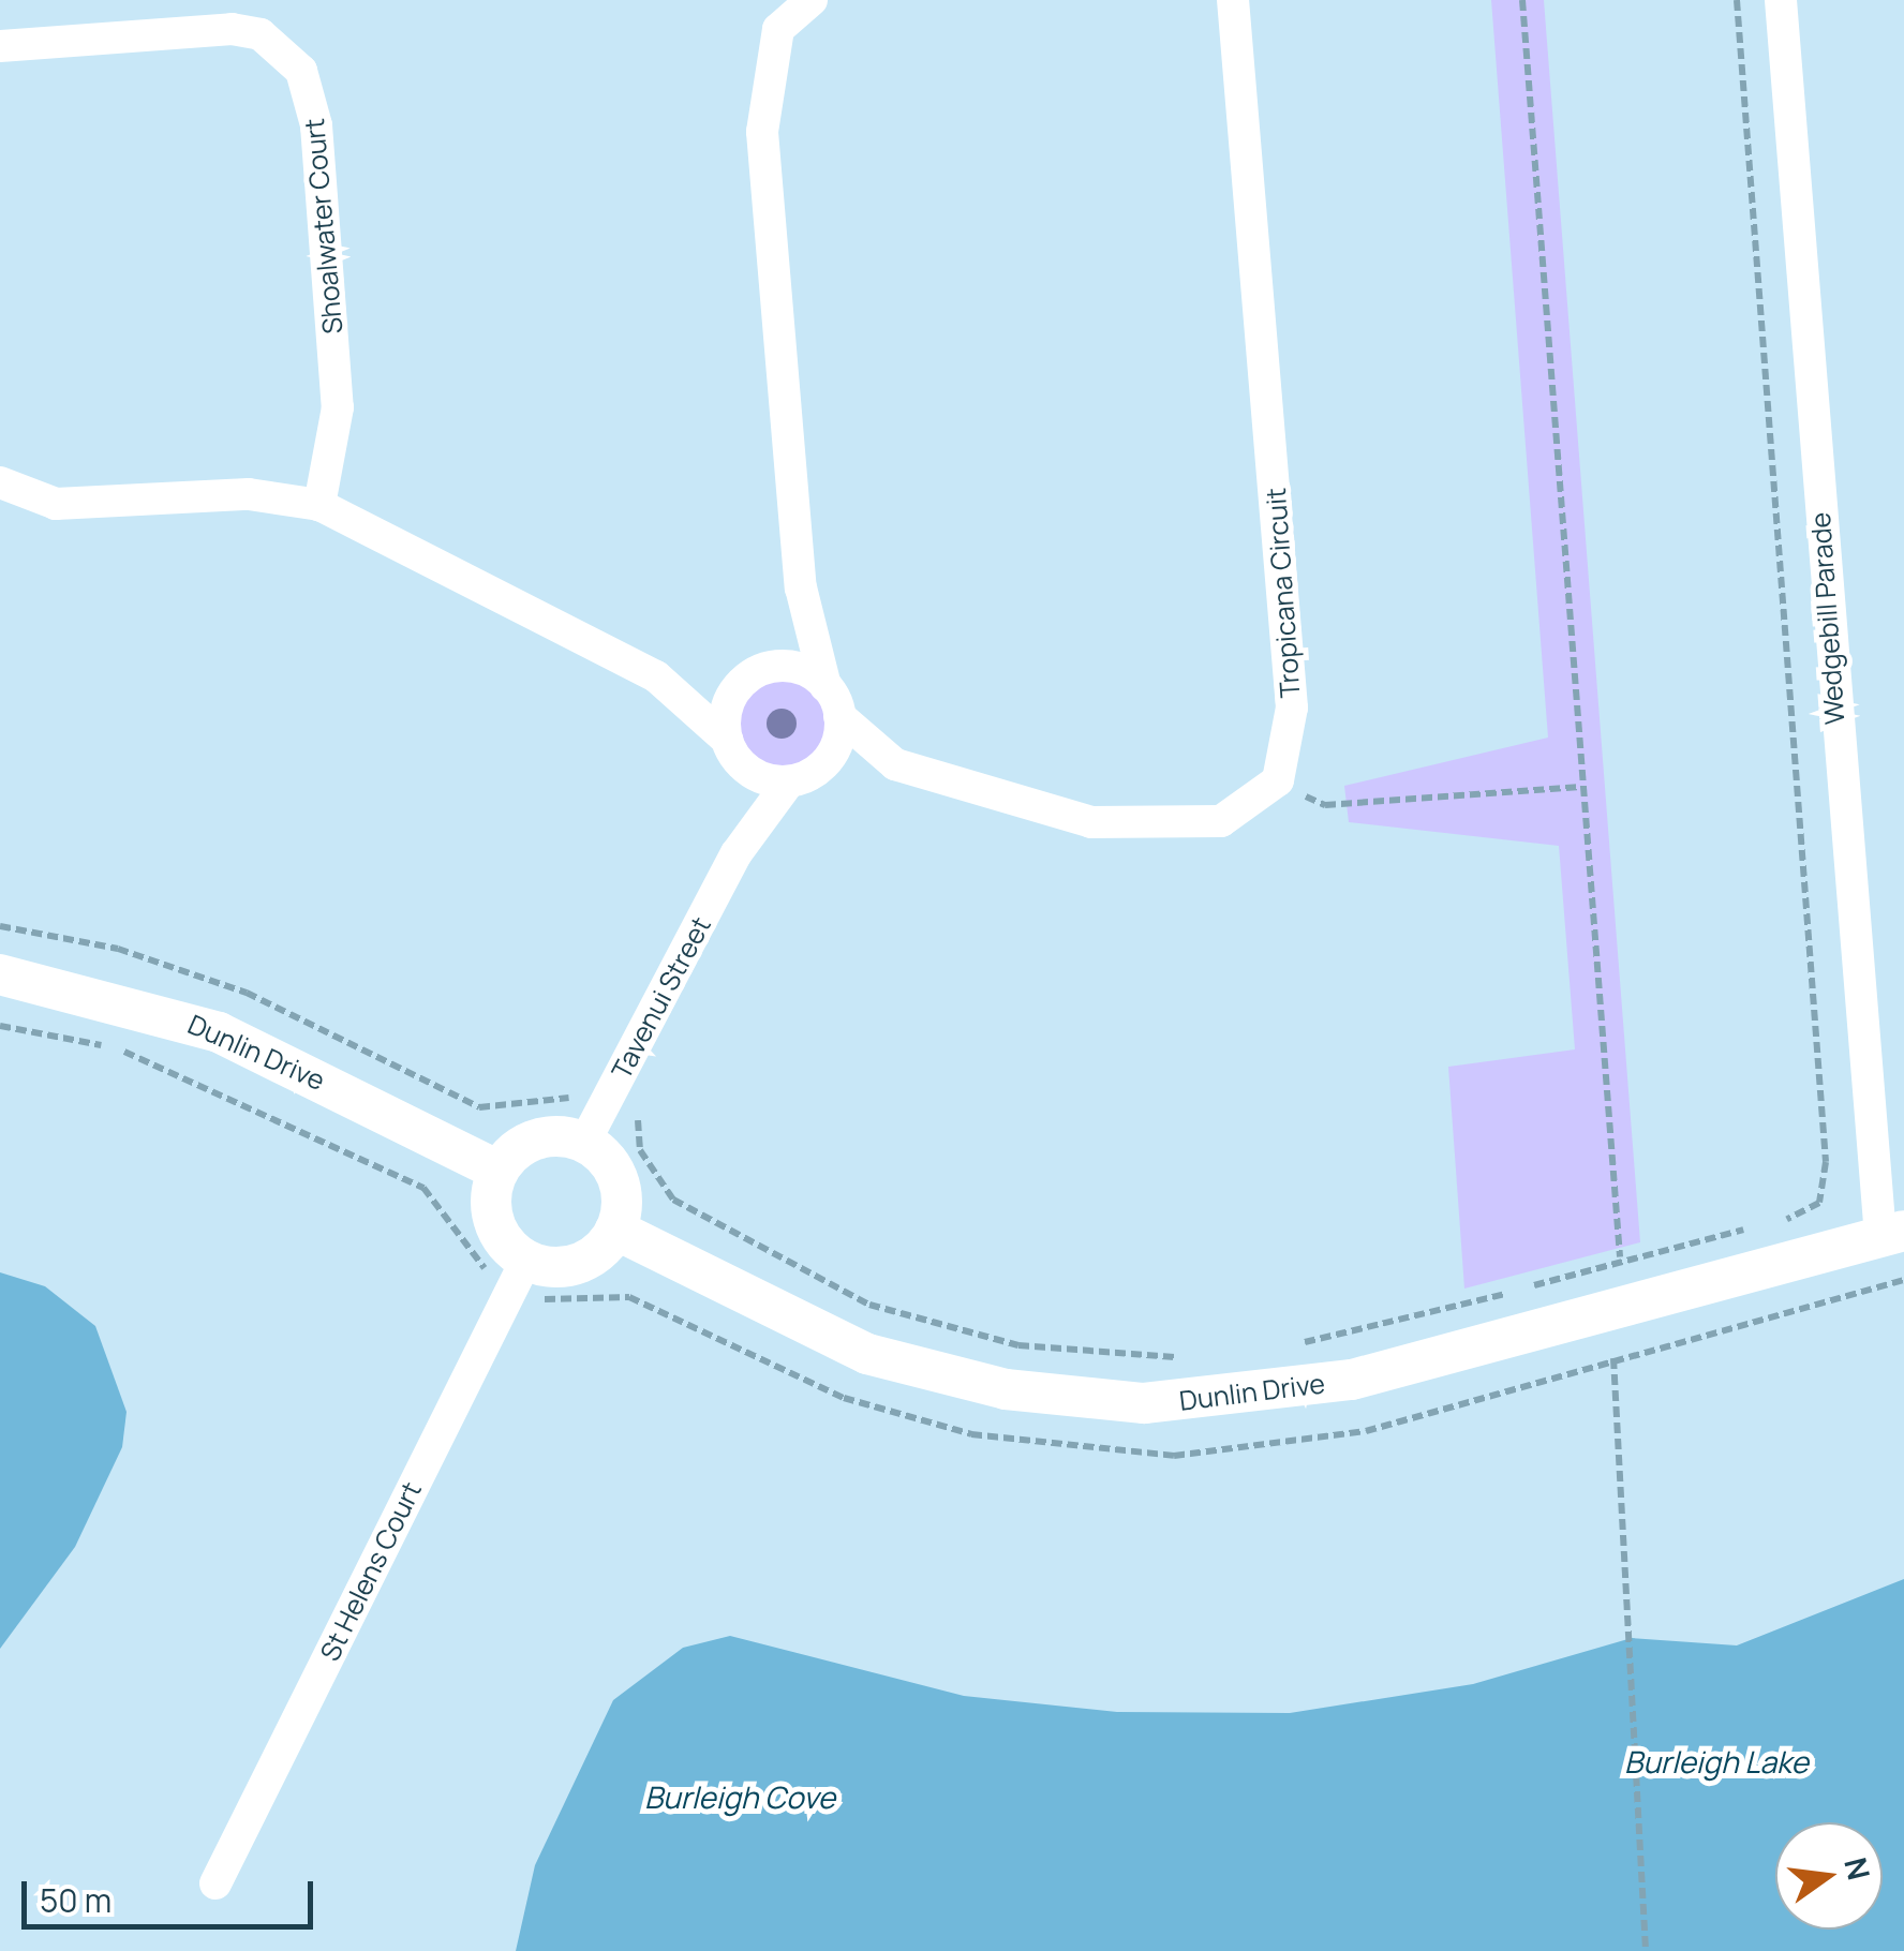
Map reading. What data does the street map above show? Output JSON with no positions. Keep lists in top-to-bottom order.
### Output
{
  "streets": {
    "street": [
      "Shoalwater Court",
      "Tropicana Circuit",
      "Wedgebill Parade",
      "Tavenui Street",
      "Dunlin Drive",
      "St Helens Court"
    ]
  },
  "crossings": [
    ["Wedgebill Parade", "Dunlin Drive"],
    ["Tavenui Street", "Dunlin Drive"],
    ["Tavenui Street", "St Helens Court"],
    ["Dunlin Drive", "St Helens Court"]
  ],
  "water": ["Burleigh Lake", "Burleigh Cove"],
  "scale_bar": "50 m",
  "north": "right"
}
